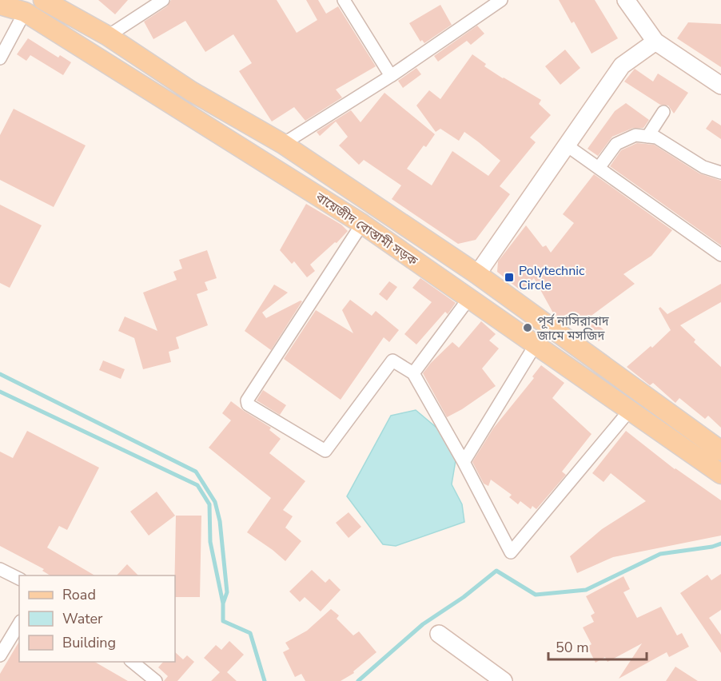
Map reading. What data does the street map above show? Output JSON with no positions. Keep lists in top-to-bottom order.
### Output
{
  "streets": {
    "main road": ["বায়েজীদ বোস্তামী সড়ক"]
  },
  "places": {
    "transit": ["Polytechnic Circle"],
    "other": ["পূর্ব নাসিরাবাদ জামে মসজিদ"]
  },
  "legend": ["Road", "Water", "Building"],
  "scale_bar": "50 m"
}
